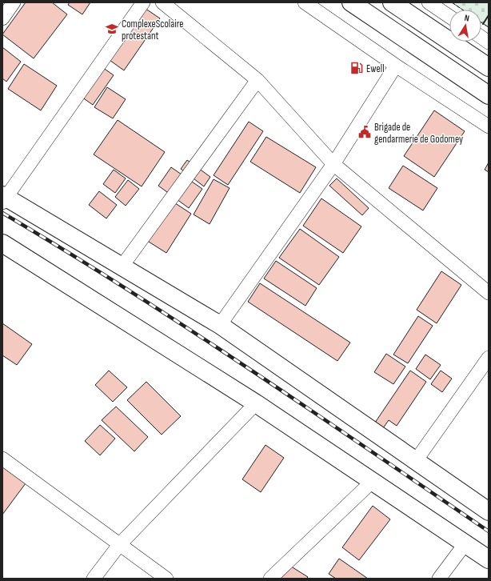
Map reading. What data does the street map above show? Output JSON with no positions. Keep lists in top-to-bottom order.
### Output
{
  "places": {
    "school or university": ["ComplexeScolaire protestant"],
    "fuel station": ["Ewell"],
    "public building": ["Brigade de gendarmerie de Godomey"]
  },
  "north": "top"
}
